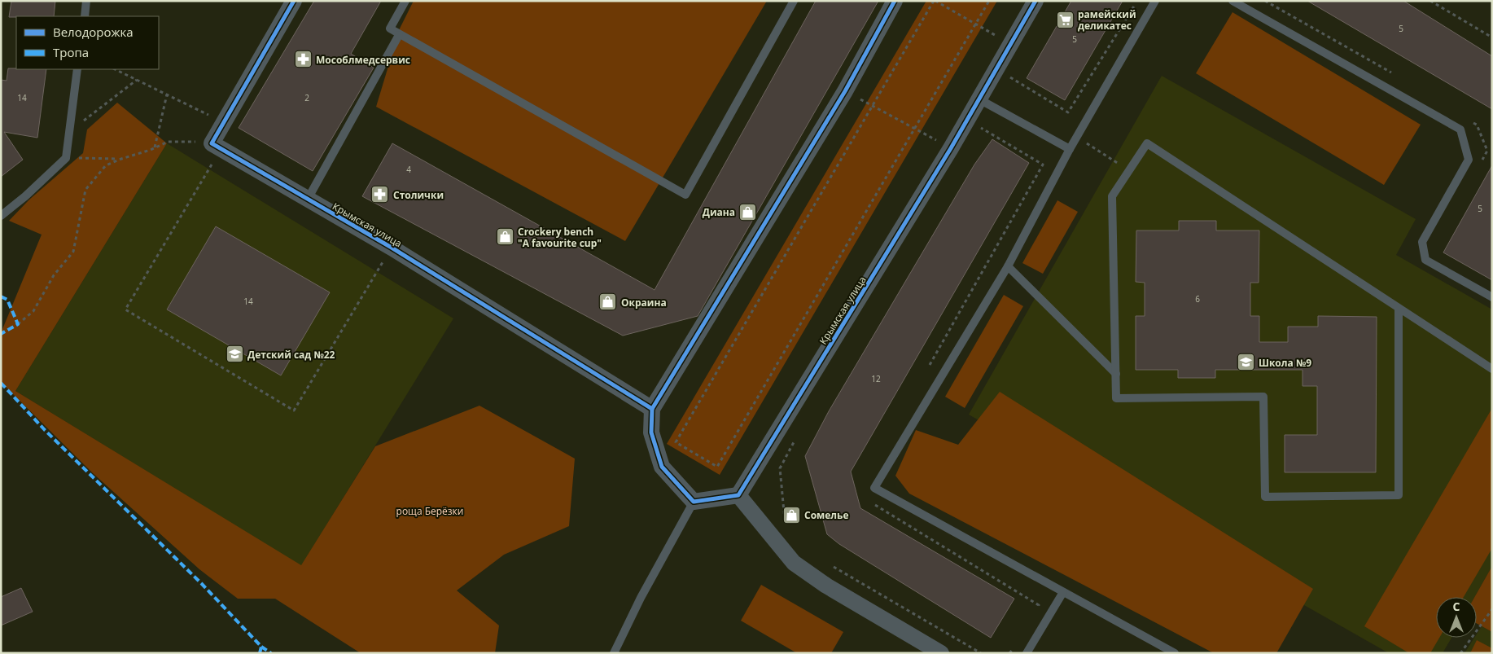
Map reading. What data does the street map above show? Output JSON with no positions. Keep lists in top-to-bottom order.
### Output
{
  "streets": {
    "street": ["Крымская улица"]
  },
  "parks": ["роща Берёзки"],
  "places": {
    "supermarket": ["рамейский деликатес"],
    "pharmacy": ["Мособлмедсервис", "Столички"],
    "shop": [
      "Диана",
      "Crockery bench \"A favourite cup\"",
      "Окраина",
      "Сомелье"
    ],
    "school or university": ["Детский сад №22", "Школа №9"]
  },
  "house_numbers": [
    "5",
    "5",
    "14",
    "2",
    "4",
    "5",
    "6",
    "14",
    "12"
  ],
  "legend": ["Велодорожка", "Тропа"],
  "north": "top"
}
